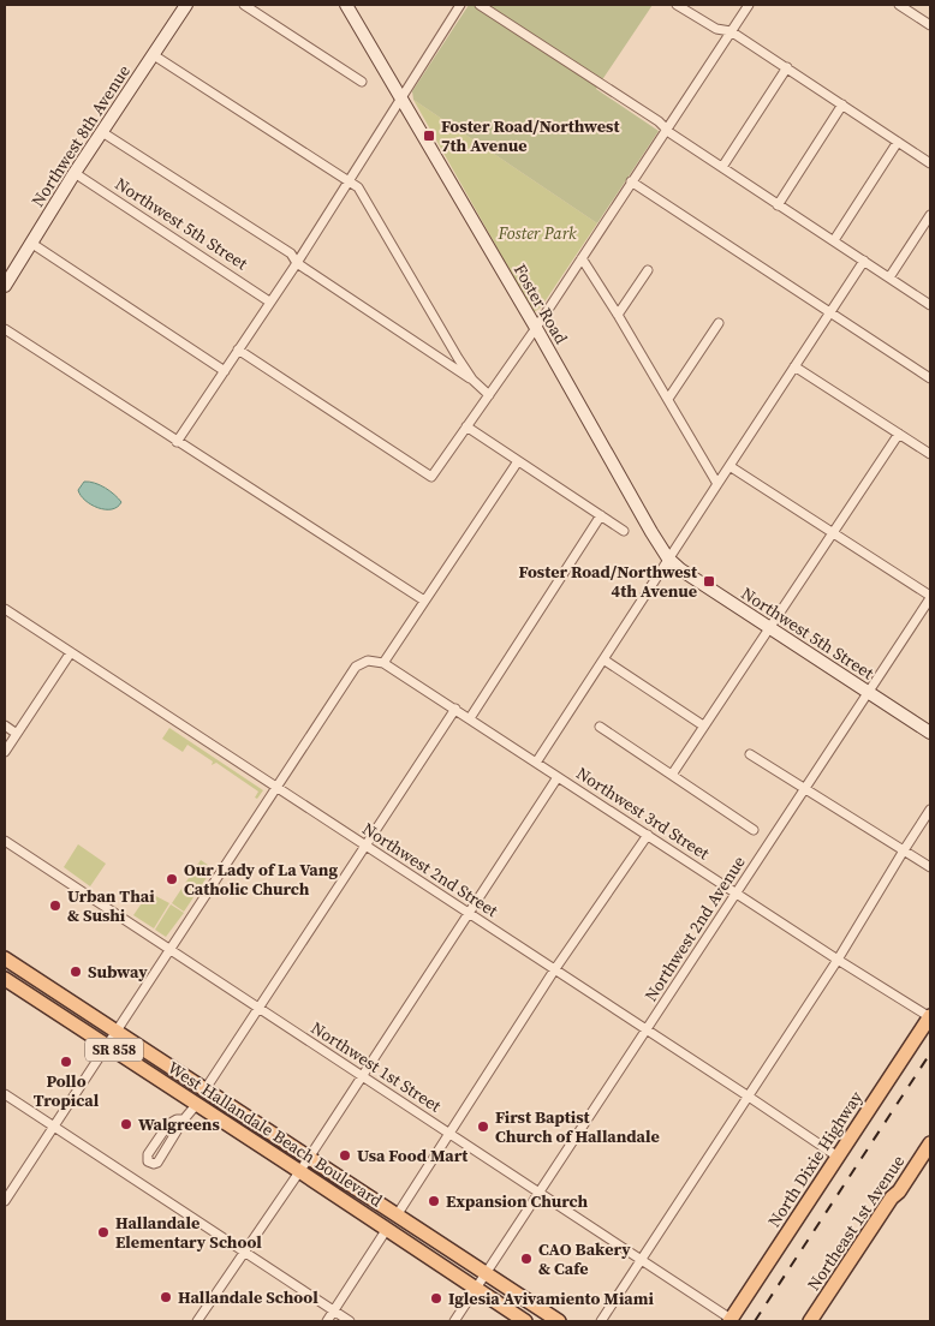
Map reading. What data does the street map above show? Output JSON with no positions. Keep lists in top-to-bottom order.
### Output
{
  "streets": {
    "main road": [
      "SR 858",
      "West Hallandale Beach Boulevard",
      "North Dixie Highway",
      "Northeast 1st Avenue"
    ],
    "street": [
      "Northwest 8th Avenue",
      "Northwest 5th Street",
      "Foster Road",
      "Northwest 3rd Street",
      "Northwest 2nd Street",
      "Northwest 2nd Avenue",
      "Northwest 1st Street"
    ]
  },
  "crossings": [
    ["Northwest 8th Avenue", "Northwest 5th Street"],
    ["Northwest 5th Street", "Foster Road"],
    ["Northwest 5th Street", "Northwest 2nd Avenue"],
    ["Northwest 3rd Street", "Northwest 2nd Street"],
    ["Northwest 3rd Street", "Northwest 2nd Avenue"],
    ["Northwest 3rd Street", "North Dixie Highway"],
    ["Northwest 2nd Street", "Northwest 2nd Avenue"],
    ["Northwest 2nd Street", "North Dixie Highway"],
    ["Northwest 2nd Avenue", "Northwest 1st Street"],
    ["Northwest 2nd Avenue", "West Hallandale Beach Boulevard"],
    ["Northwest 1st Street", "North Dixie Highway"]
  ],
  "parks": ["Foster Park"],
  "places": {
    "transit": ["Foster Road/Northwest 7th Avenue", "Foster Road/Northwest 4th Avenue"],
    "other": [
      "Our Lady of La Vang Catholic Church",
      "Urban Thai & Sushi",
      "Subway",
      "Pollo Tropical",
      "Walgreens",
      "First Baptist Church of Hallandale",
      "Usa Food Mart",
      "Expansion Church",
      "Hallandale Elementary School",
      "CAO Bakery & Cafe",
      "Hallandale School",
      "Iglesia Avivamiento Miami"
    ]
  }
}
